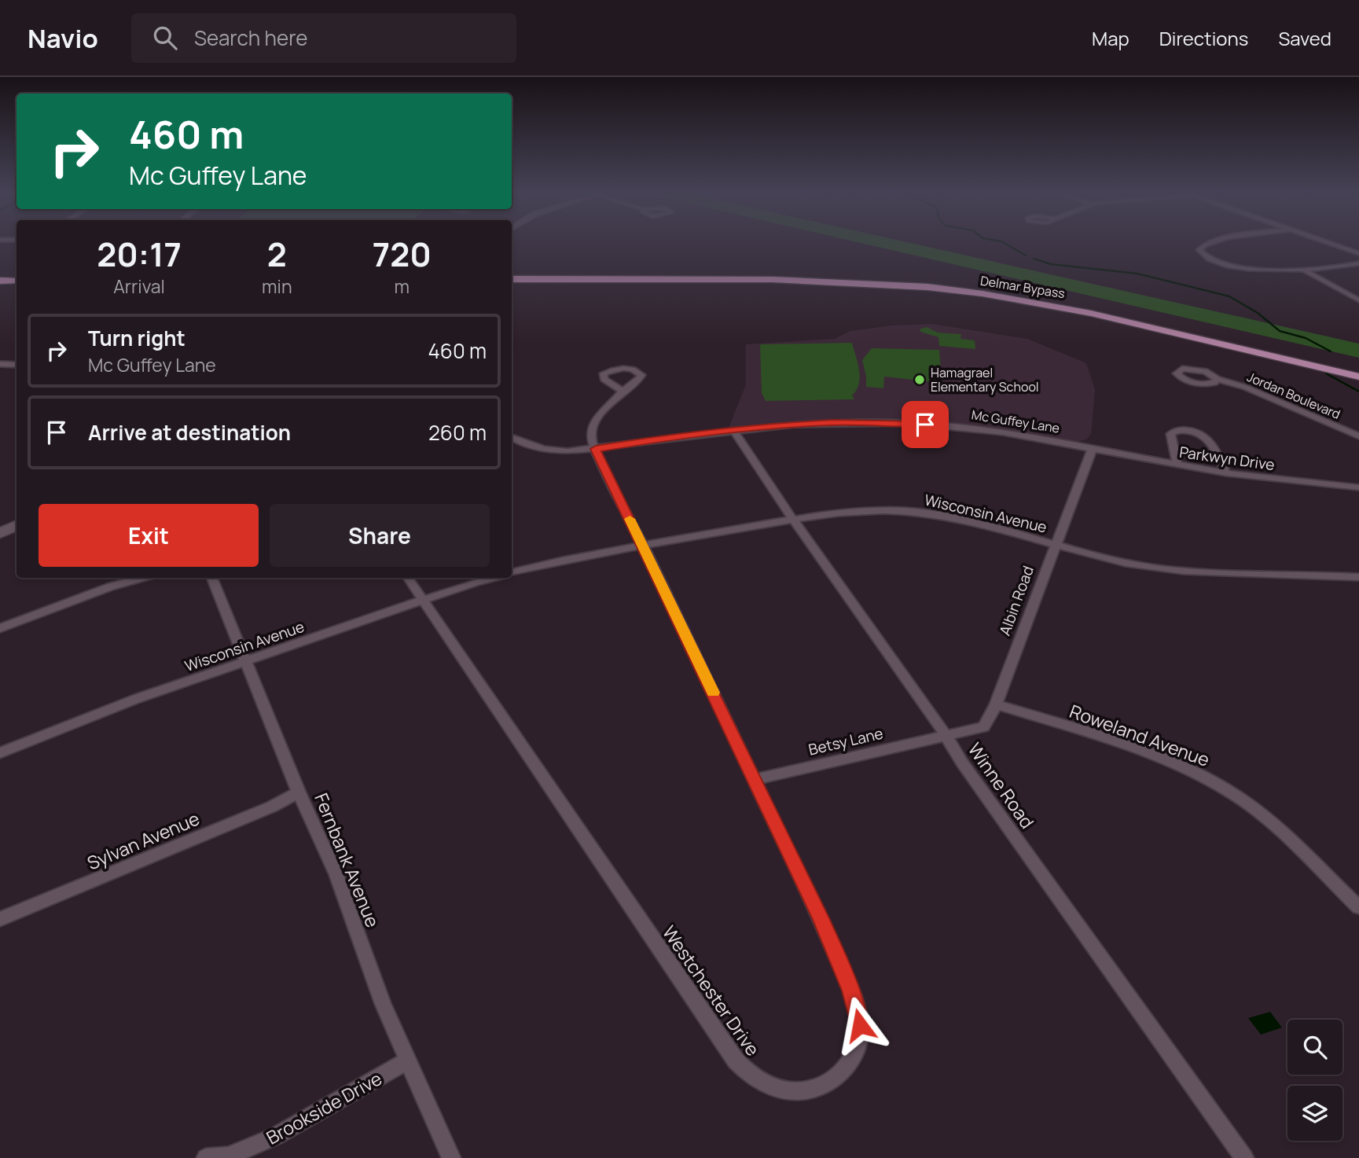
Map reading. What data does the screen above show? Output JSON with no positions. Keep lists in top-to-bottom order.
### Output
{
  "streets": {
    "main road": ["Delmar Bypass"],
    "street": [
      "Jordan Boulevard",
      "Mc Guffey Lane",
      "Parkwyn Drive",
      "Wisconsin Avenue",
      "Albin Road",
      "Roweland Avenue",
      "Betsy Lane",
      "Winne Road",
      "Sylvan Avenue",
      "Fernbank Avenue",
      "Westchester Drive",
      "Brookside Drive"
    ]
  },
  "crossings": [
    ["Mc Guffey Lane", "Parkwyn Drive"],
    ["Mc Guffey Lane", "Albin Road"],
    ["Mc Guffey Lane", "Winne Road"],
    ["Mc Guffey Lane", "Westchester Drive"],
    ["Parkwyn Drive", "Albin Road"],
    ["Wisconsin Avenue", "Albin Road"],
    ["Wisconsin Avenue", "Winne Road"],
    ["Wisconsin Avenue", "Fernbank Avenue"],
    ["Wisconsin Avenue", "Westchester Drive"],
    ["Albin Road", "Roweland Avenue"],
    ["Albin Road", "Betsy Lane"],
    ["Albin Road", "Winne Road"],
    ["Betsy Lane", "Winne Road"],
    ["Betsy Lane", "Westchester Drive"],
    ["Sylvan Avenue", "Fernbank Avenue"],
    ["Fernbank Avenue", "Brookside Drive"]
  ],
  "places": ["Hamagrael Elementary School"],
  "page": {
    "header": "Navio",
    "search": "Search here",
    "nav": ["Map", "Directions", "Saved"],
    "turn": ["460 m", "Mc Guffey Lane"],
    "eta": [
      "20:17",
      "Arrival",
      "2",
      "min",
      "720",
      "m"
    ],
    "list": [
      {
        "name": "Turn right",
        "note": "Mc Guffey Lane",
        "value": "460 m"
      },
      {
        "name": "Arrive at destination",
        "value": "260 m"
      }
    ],
    "buttons": ["Exit", "Share"]
  }
}
